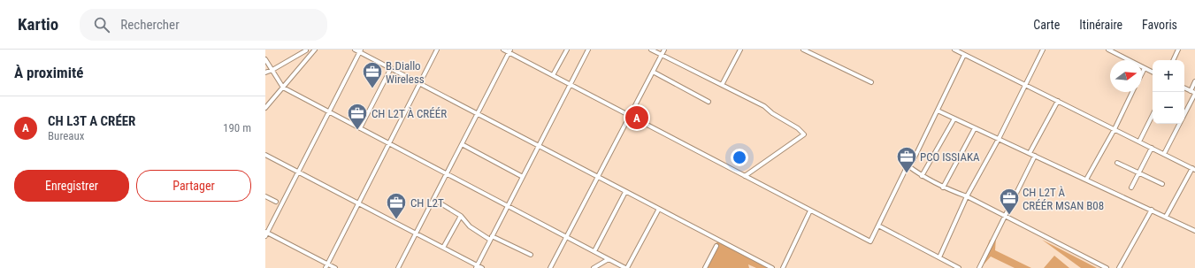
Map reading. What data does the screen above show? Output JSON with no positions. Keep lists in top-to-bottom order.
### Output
{
  "places": {
    "office": [
      "B.Diallo Wireless",
      "CH L2T À CRÉÉR",
      "PCO ISSIAKA",
      "CH L2T À CRÉÉR MSAN B08",
      "CH L2T"
    ]
  },
  "north": "right",
  "page": {
    "header": "Kartio",
    "search": "Rechercher",
    "nav": ["Carte", "Itinéraire", "Favoris"],
    "heading": "À proximité",
    "map_buttons": ["+", "−"],
    "list": [
      {
        "mark": "A",
        "name": "CH L3T A CRÉER",
        "note": "Bureaux",
        "value": "190 m"
      }
    ],
    "pins": "A",
    "buttons": ["Enregistrer", "Partager"]
  }
}
